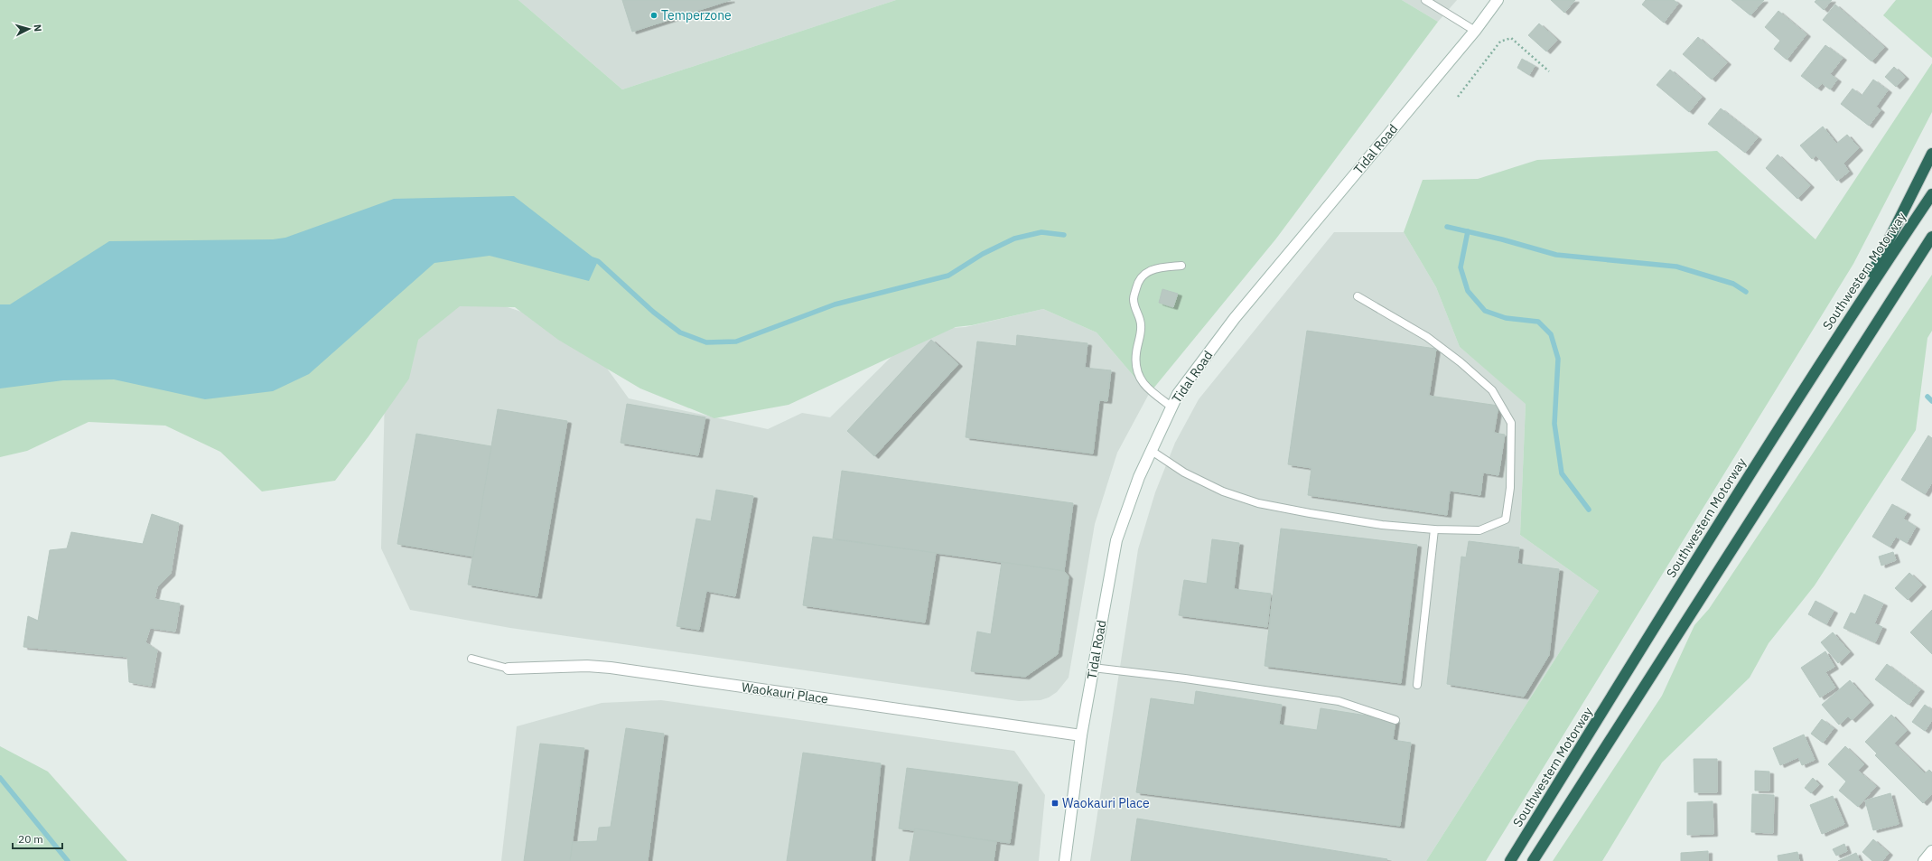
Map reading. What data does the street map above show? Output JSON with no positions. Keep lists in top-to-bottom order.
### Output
{
  "streets": {
    "highway": ["Southwestern Motorway"],
    "main road": ["Tidal Road", "Waokauri Place"]
  },
  "crossings": [
    ["Tidal Road", "Waokauri Place"]
  ],
  "places": {
    "other": ["Temperzone"],
    "transit": ["Waokauri Place"]
  },
  "scale_bar": "20 m",
  "north": "right"
}
